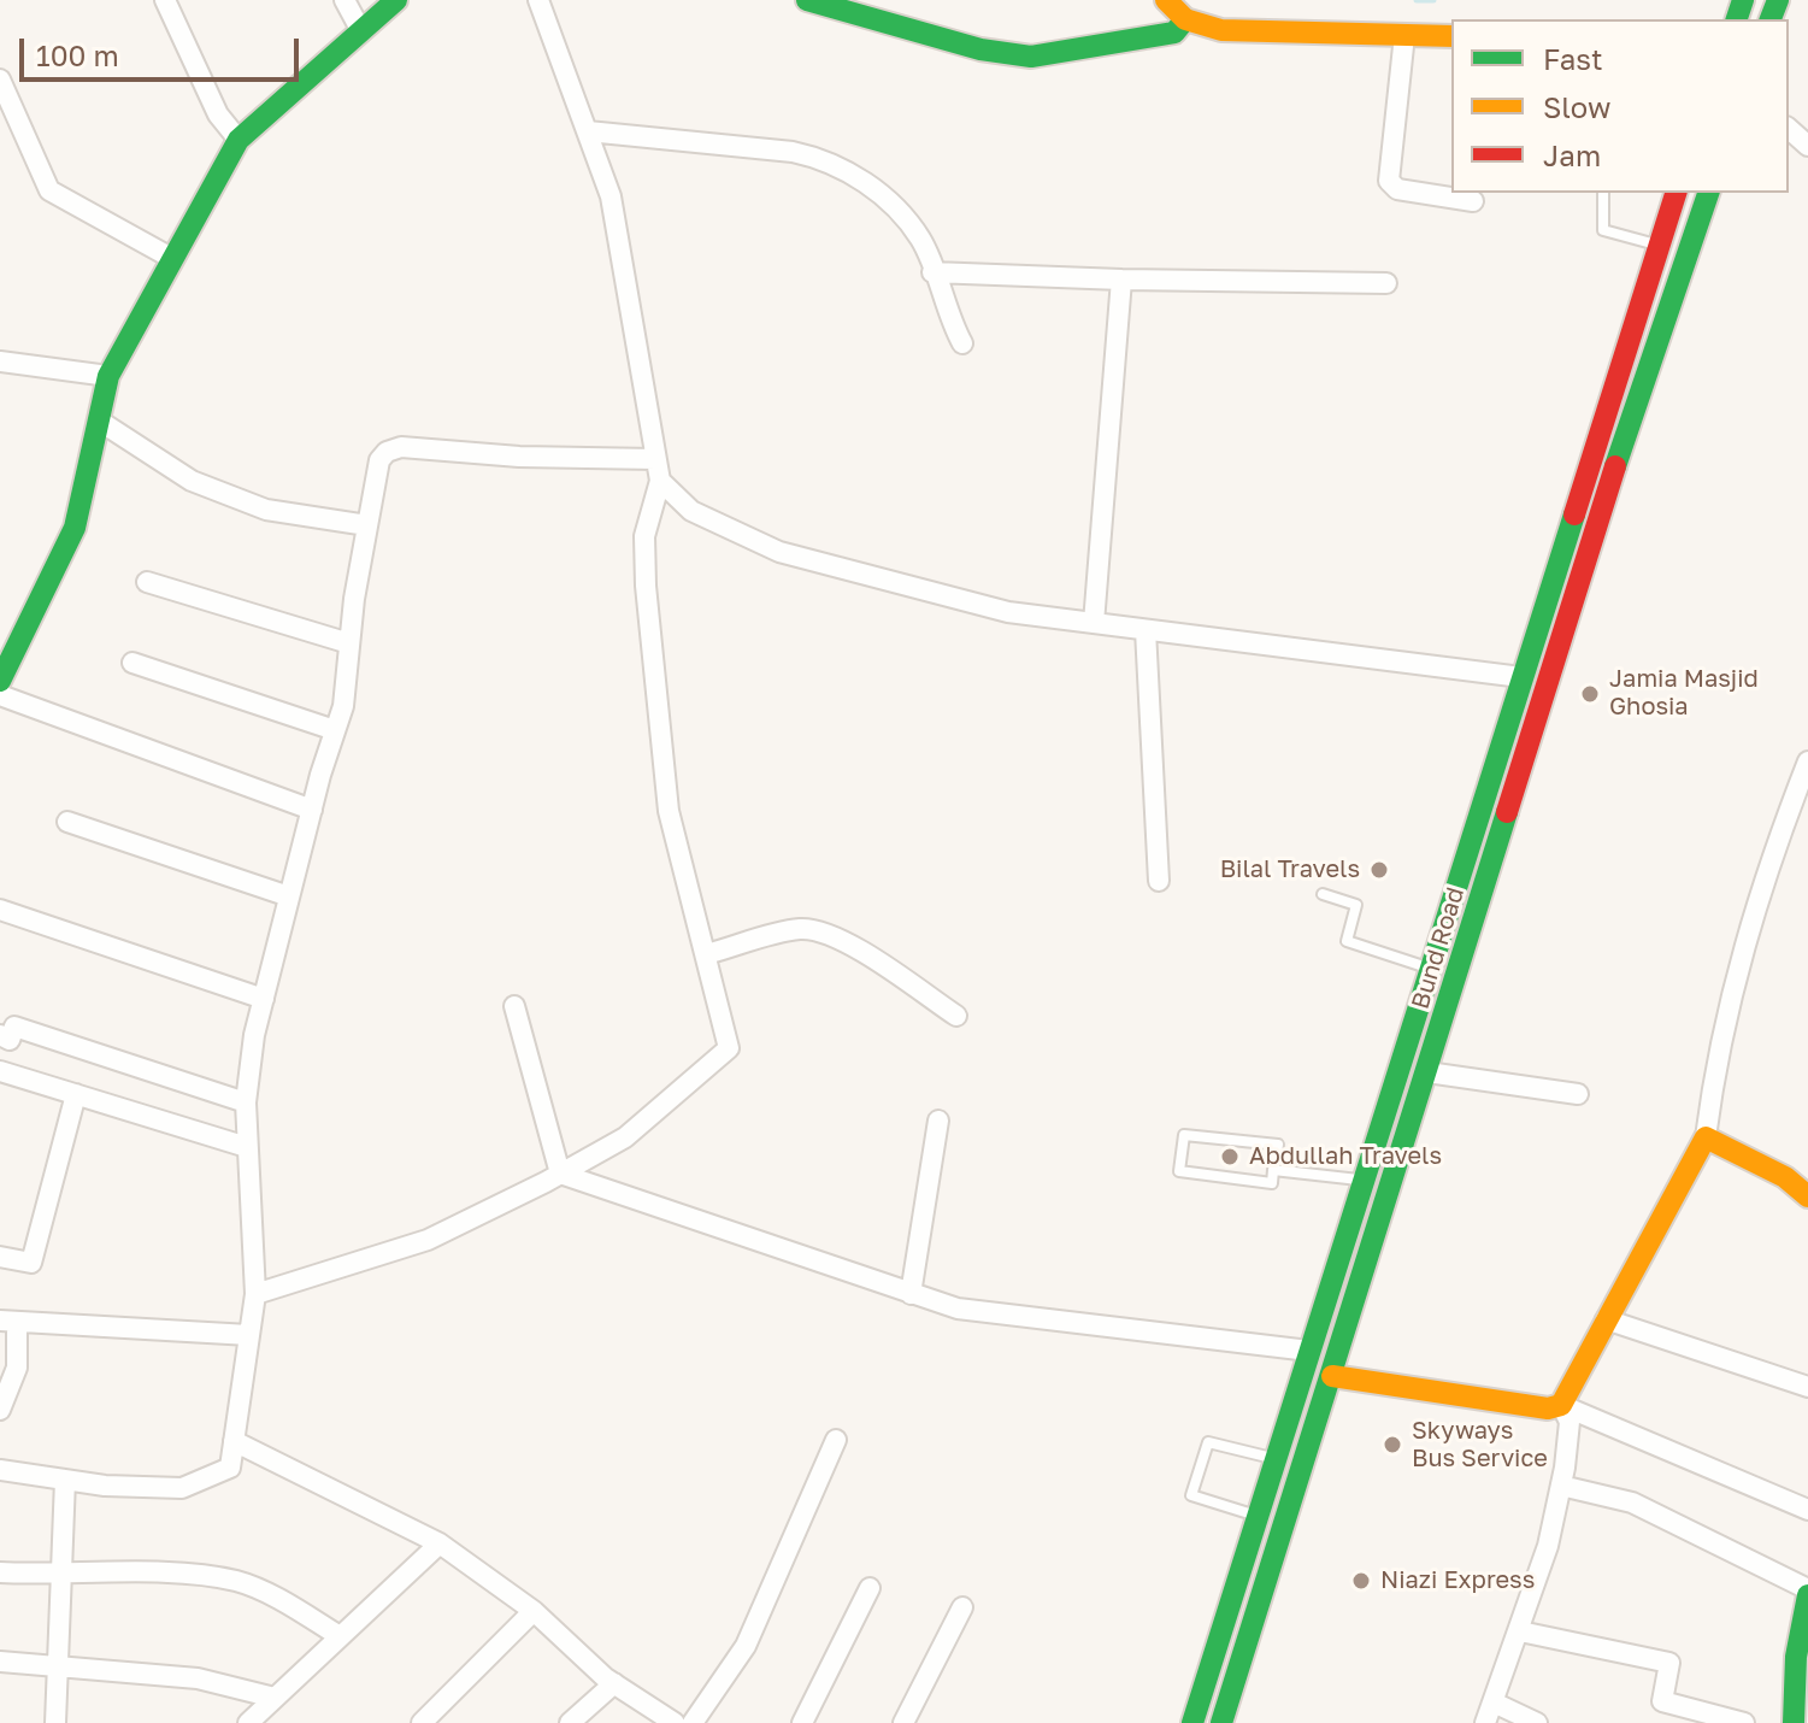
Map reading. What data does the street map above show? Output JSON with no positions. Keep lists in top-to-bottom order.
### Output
{
  "streets": {
    "main road": ["Bund Road"]
  },
  "places": [
    "Jamia Masjid Ghosia",
    "Bilal Travels",
    "Abdullah Travels",
    "Skyways Bus Service",
    "Niazi Express"
  ],
  "legend": ["Fast", "Slow", "Jam"],
  "scale_bar": "100 m"
}
